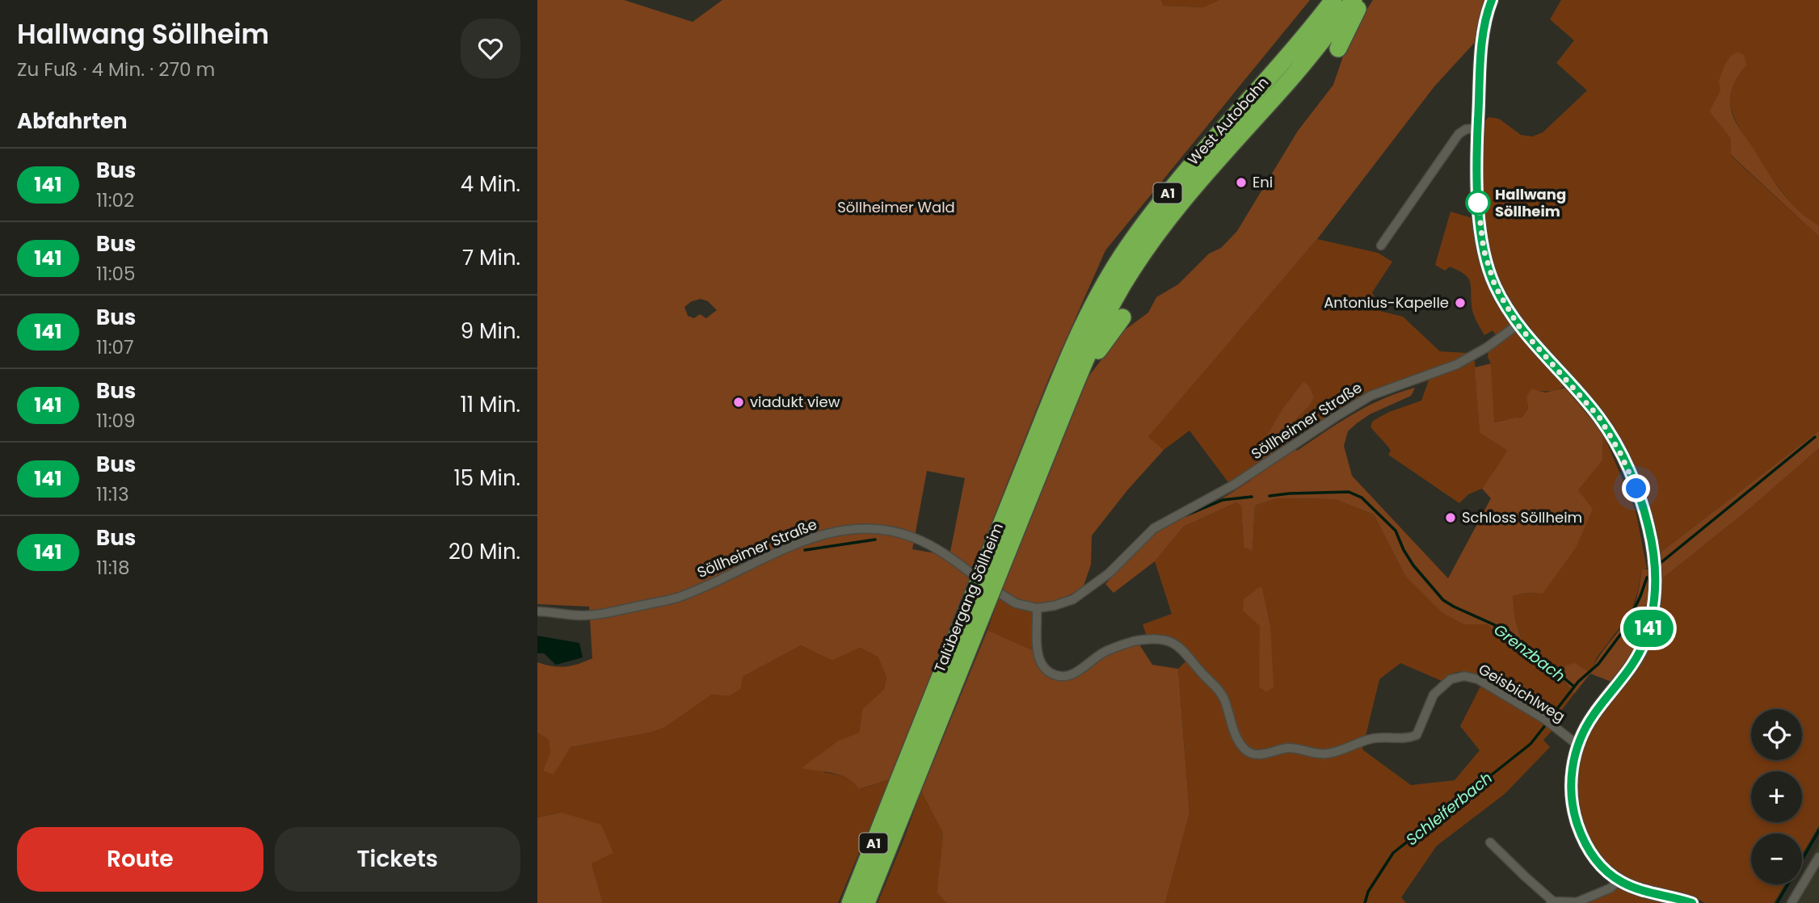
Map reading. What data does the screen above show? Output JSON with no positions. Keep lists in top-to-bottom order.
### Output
{
  "streets": {
    "highway": ["West Autobahn", "A1", "Talübergang Söllheim"],
    "street": ["Söllheimer Straße", "Geisbichlweg"]
  },
  "crossings": [
    ["West Autobahn", "Talübergang Söllheim"],
    ["A1", "Talübergang Söllheim"],
    ["Söllheimer Straße", "Geisbichlweg"]
  ],
  "water": ["Grenzbach", "Schleiferbach"],
  "parks": ["Söllheimer Wald"],
  "places": [
    "Eni",
    "Hallwang Söllheim",
    "Antonius-Kapelle",
    "viadukt view",
    "Schloss Söllheim"
  ],
  "lines": ["bus line 141"],
  "page": {
    "heading": [
      ["Hallwang Söllheim", "Zu Fuß · 4 Min. · 270 m"],
      "Abfahrten"
    ],
    "on_map": "141",
    "list": [
      {
        "mark": "141",
        "name": "Bus",
        "note": "11:02",
        "value": "4 Min."
      },
      {
        "mark": "141",
        "name": "Bus",
        "note": "11:05",
        "value": "7 Min."
      },
      {
        "mark": "141",
        "name": "Bus",
        "note": "11:07",
        "value": "9 Min."
      },
      {
        "mark": "141",
        "name": "Bus",
        "note": "11:09",
        "value": "11 Min."
      },
      {
        "mark": "141",
        "name": "Bus",
        "note": "11:13",
        "value": "15 Min."
      },
      {
        "mark": "141",
        "name": "Bus",
        "note": "11:18",
        "value": "20 Min."
      }
    ],
    "map_buttons": ["+", "−"],
    "buttons": ["Route", "Tickets"]
  }
}
